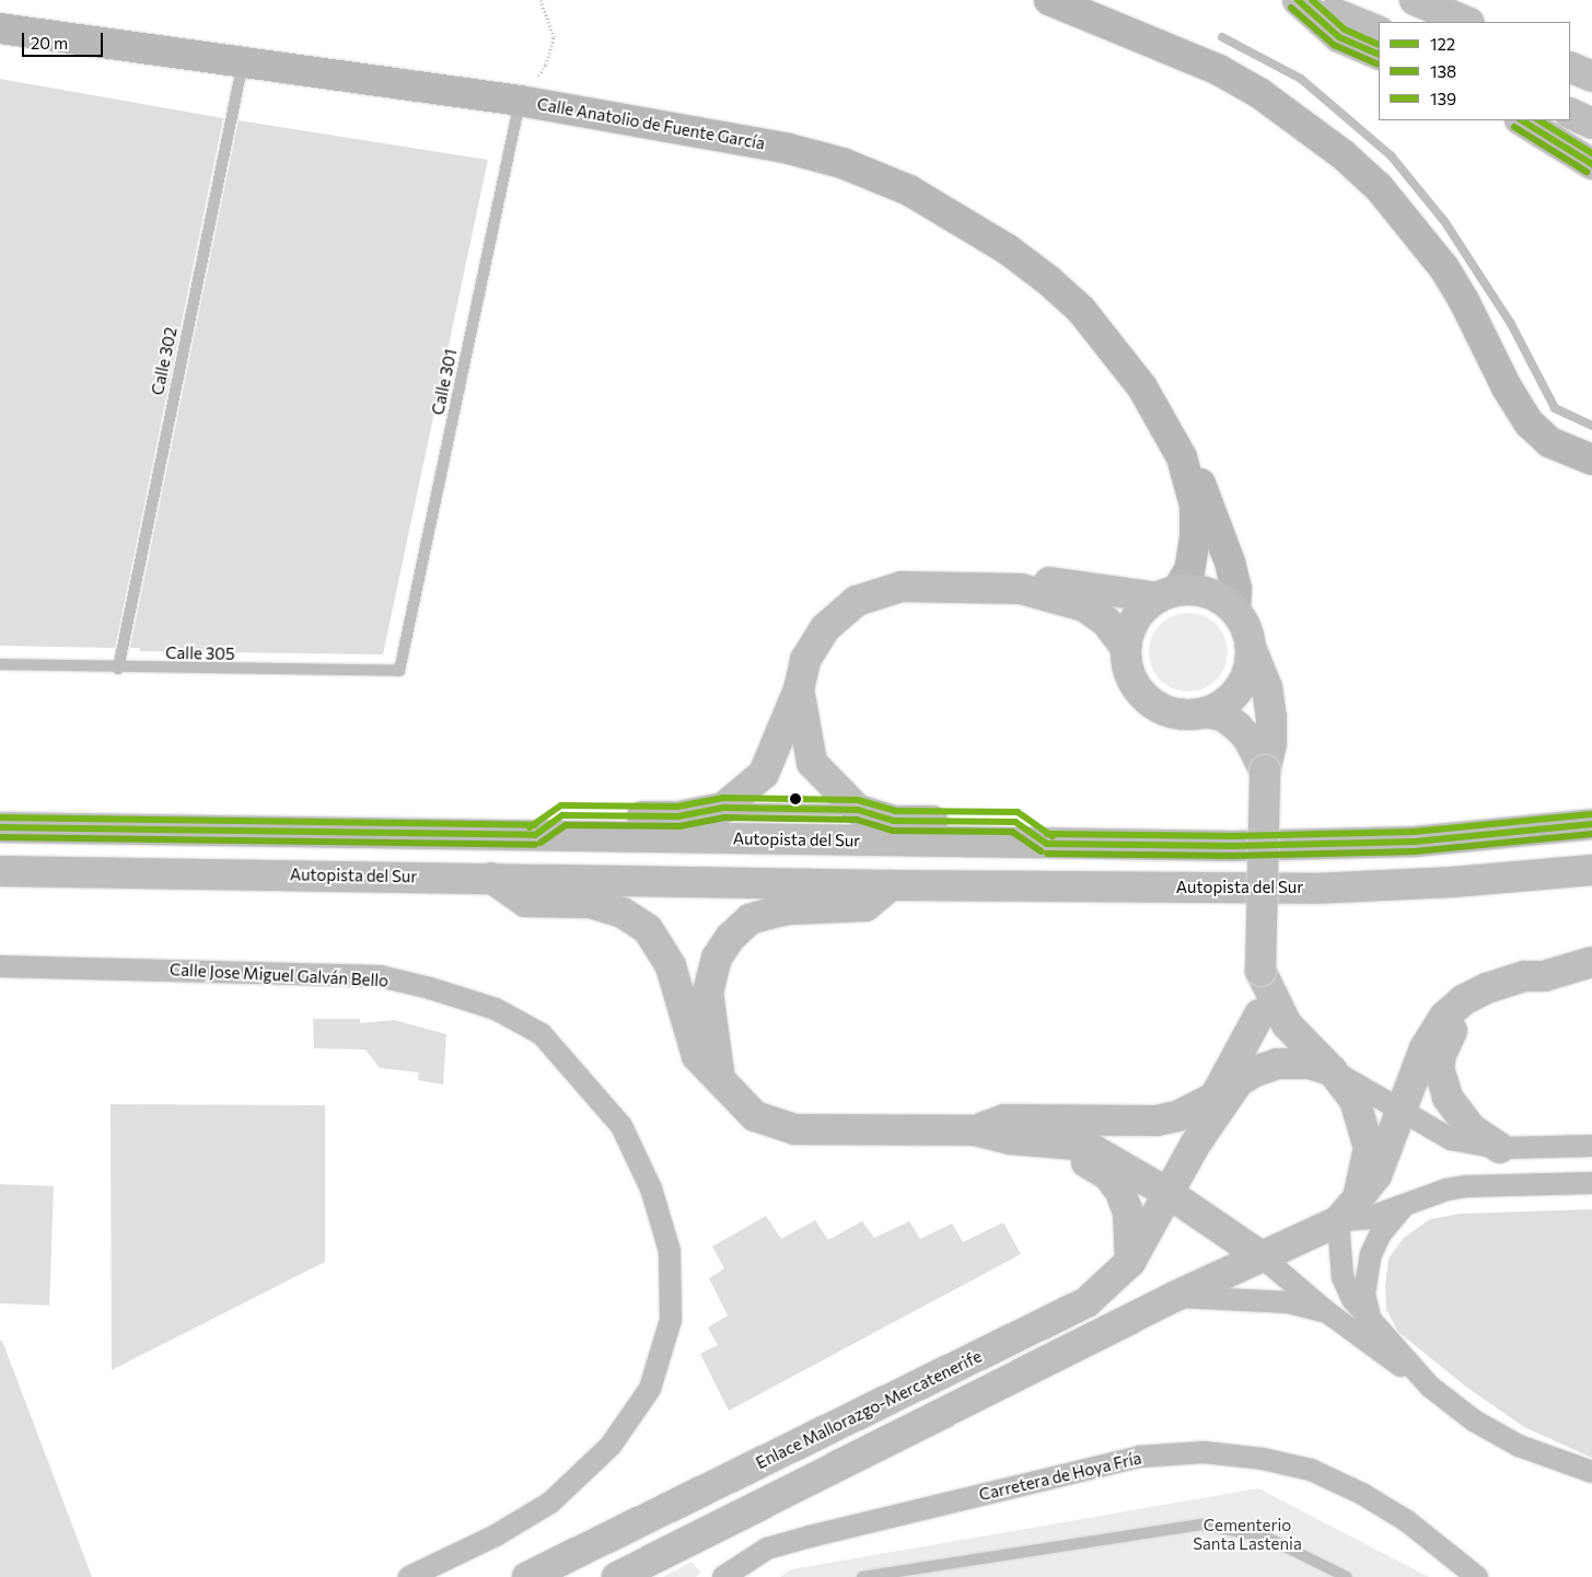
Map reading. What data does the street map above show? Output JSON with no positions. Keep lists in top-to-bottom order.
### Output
{
  "streets": {
    "main road": ["Autopista del Sur", "Enlace Mallorazgo-Mercatenerife"],
    "street": ["Calle Anatolio de Fuente García", "Calle Jose Miguel Galván Bello", "Carretera de Hoya Fría"],
    "lane": ["Calle 302", "Calle 301", "Calle 305"]
  },
  "crossings": [
    ["Calle Anatolio de Fuente García", "Calle 302"],
    ["Calle Anatolio de Fuente García", "Calle 301"],
    ["Calle 302", "Calle 305"],
    ["Calle 301", "Calle 305"]
  ],
  "parks": ["Cementerio Santa Lastenia"],
  "lines": ["transit line 122", "transit line 139", "transit line 138"],
  "legend": ["122", "138", "139"],
  "scale_bar": "20 m"
}
